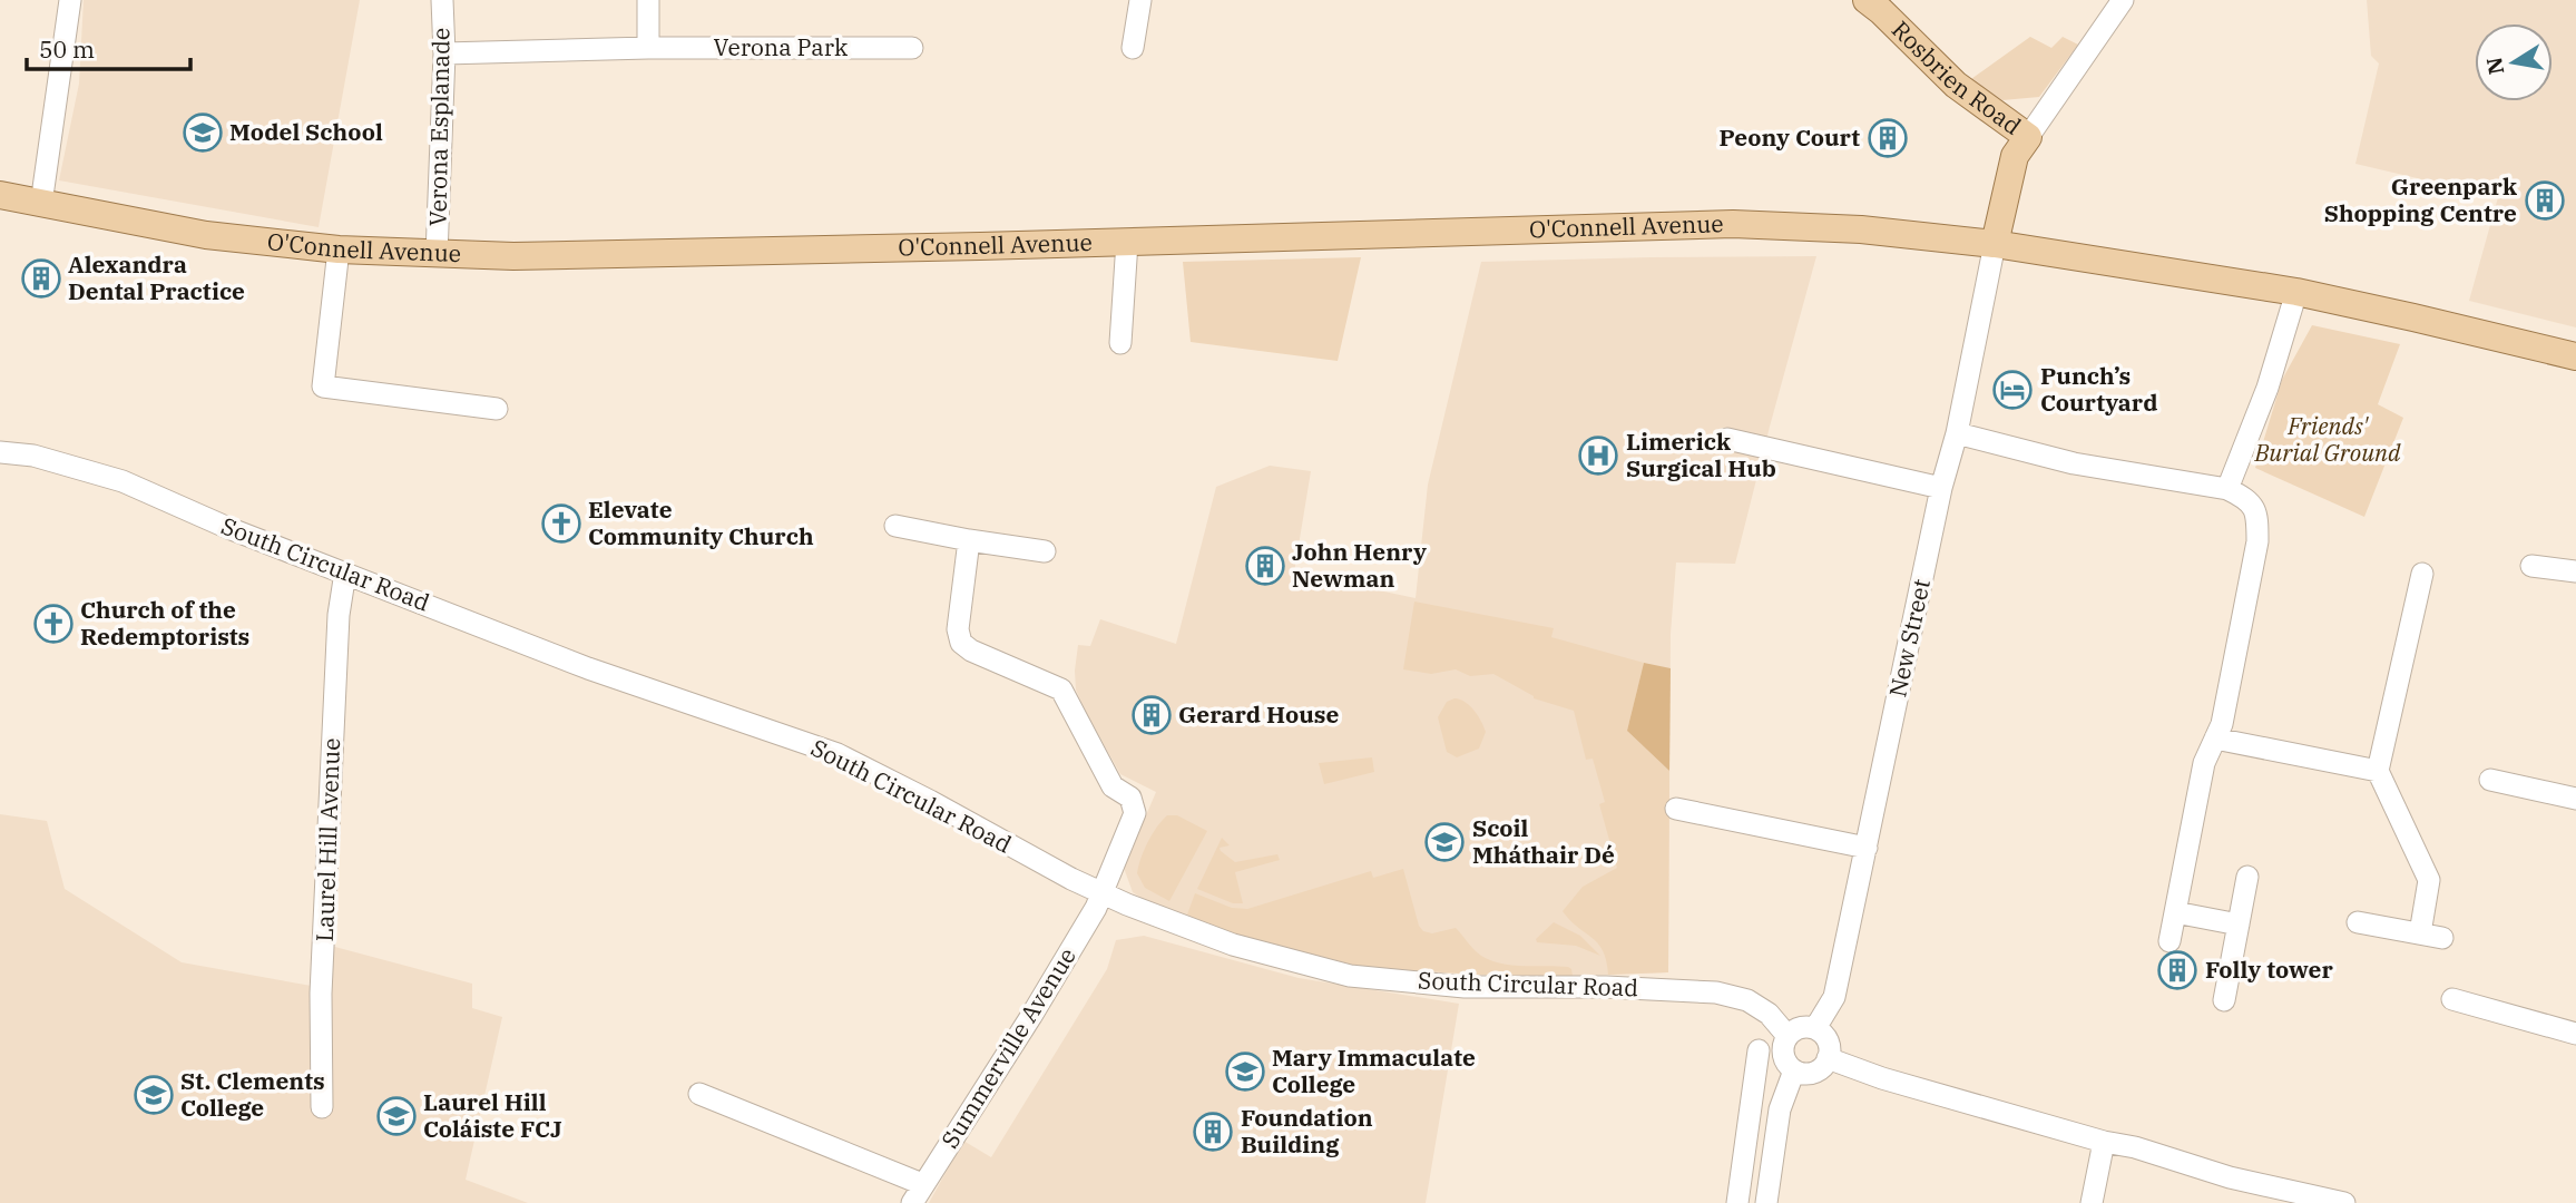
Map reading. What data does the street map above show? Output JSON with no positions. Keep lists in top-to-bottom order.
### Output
{
  "streets": {
    "main road": ["Rosbrien Road", "O'Connell Avenue"],
    "street": [
      "Verona Park",
      "Verona Esplanade",
      "South Circular Road",
      "New Street",
      "Laurel Hill Avenue",
      "Summerville Avenue"
    ]
  },
  "crossings": [
    ["Verona Park", "Verona Esplanade"],
    ["Verona Esplanade", "O'Connell Avenue"],
    ["O'Connell Avenue", "New Street"],
    ["South Circular Road", "New Street"],
    ["South Circular Road", "Laurel Hill Avenue"],
    ["South Circular Road", "Summerville Avenue"]
  ],
  "parks": ["Friends' Burial Ground"],
  "places": {
    "school or university": [
      "Model School",
      "Scoil Mháthair Dé",
      "Mary Immaculate College",
      "St. Clements College",
      "Laurel Hill Coláiste FCJ"
    ],
    "building": [
      "Peony Court",
      "Greenpark Shopping Centre",
      "Alexandra Dental Practice",
      "John Henry Newman",
      "Gerard House",
      "Folly tower",
      "Foundation Building"
    ],
    "hotel": ["Punch’s Courtyard"],
    "hospital": ["Limerick Surgical Hub"],
    "church": ["Elevate Community Church", "Church of the Redemptorists"]
  },
  "scale_bar": "50 m",
  "north": "left"
}
